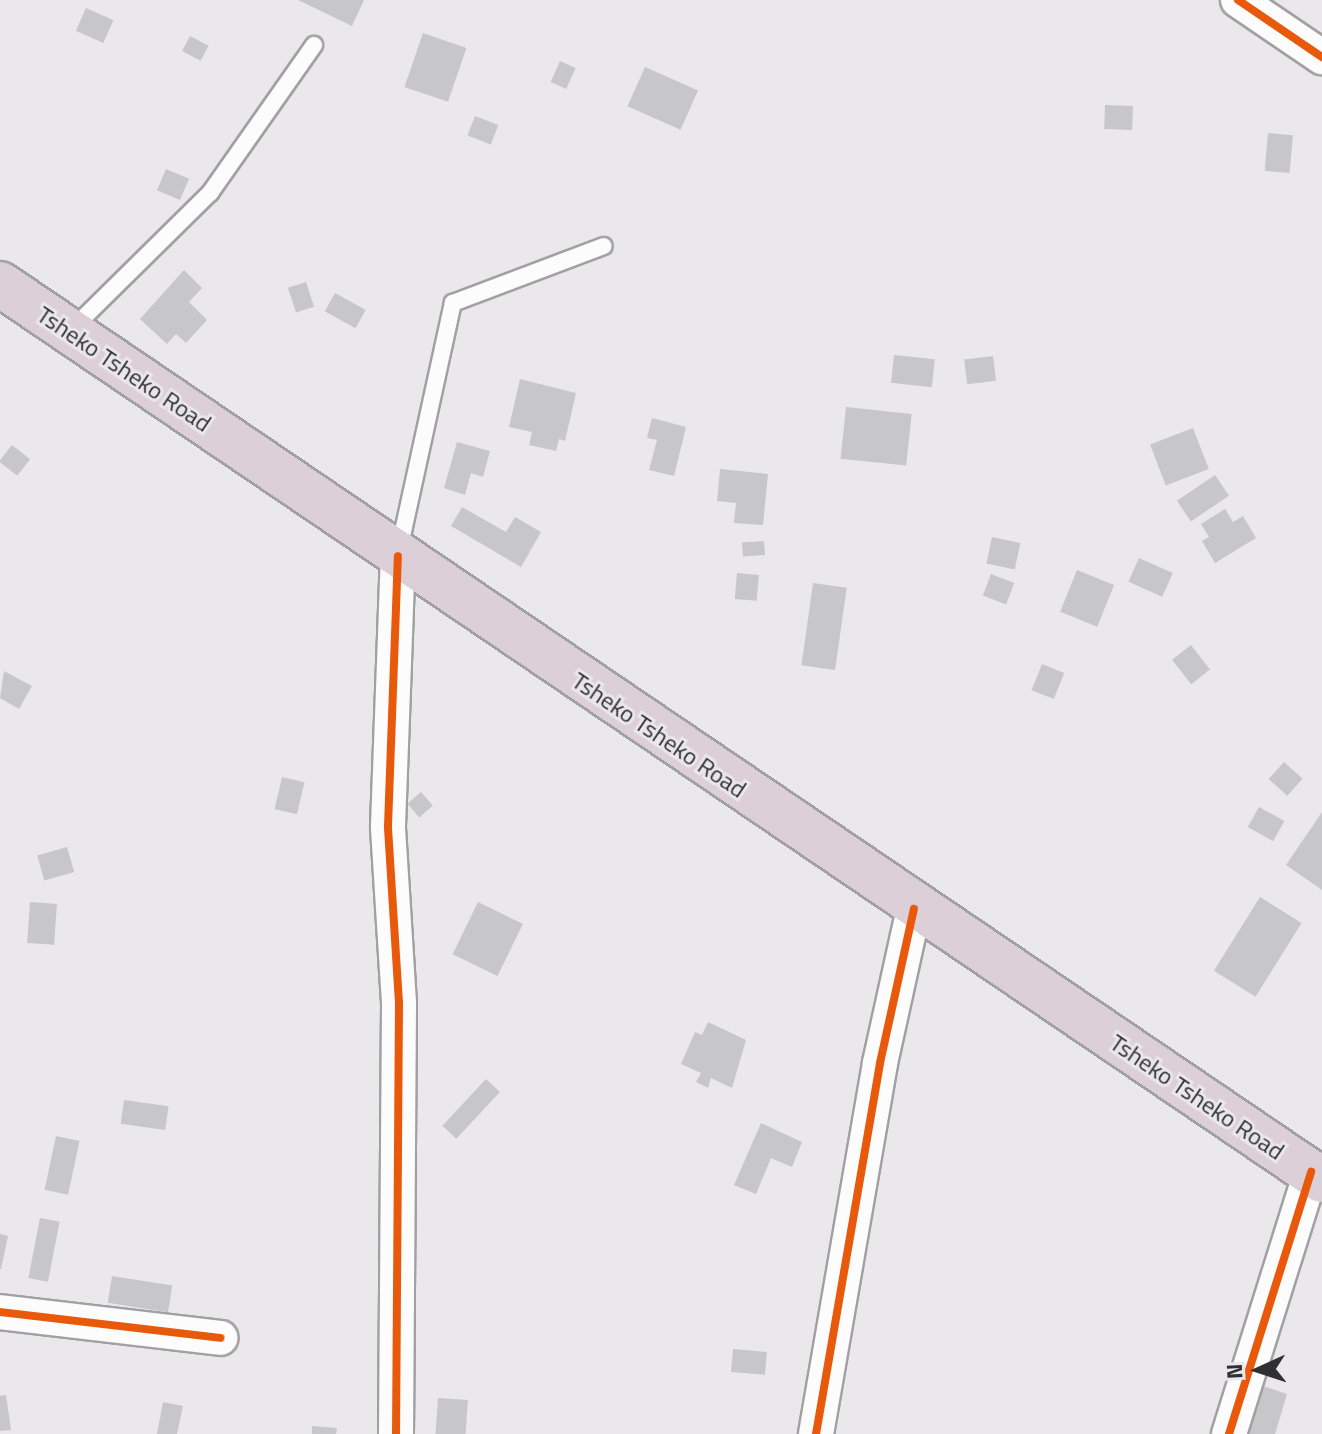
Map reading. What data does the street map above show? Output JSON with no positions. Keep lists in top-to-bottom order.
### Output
{
  "streets": {
    "highway": ["Tsheko Tsheko Road"]
  },
  "north": "left"
}
